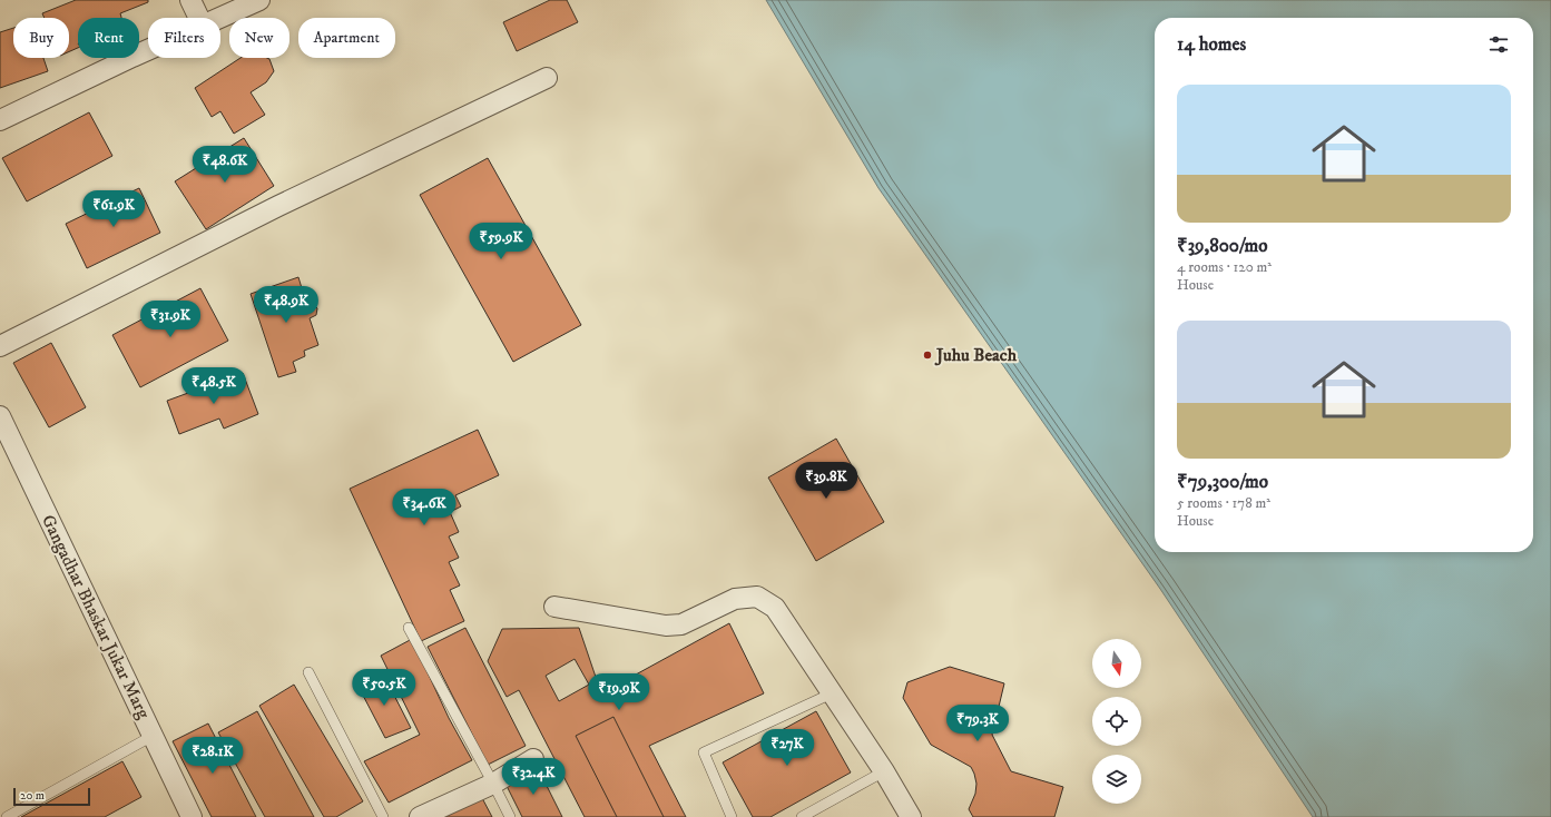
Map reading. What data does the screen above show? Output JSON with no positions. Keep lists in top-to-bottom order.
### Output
{
  "streets": {
    "street": ["Gangadhar Bhaskar Jukar Marg"]
  },
  "places": ["Juhu Beach"],
  "scale_bar": "20 m",
  "north": "bottom",
  "page": {
    "chip": [
      "Buy",
      "Rent",
      "Filters",
      "New",
      "Apartment"
    ],
    "heading": "14 homes",
    "list": [
      {
        "name": "₹39,800/mo",
        "note": "4 rooms · 120 m² · House"
      },
      {
        "name": "₹79,300/mo",
        "note": "5 rooms · 178 m² · House"
      }
    ],
    "price": [
      "₹48.6K",
      "₹61.9K",
      "₹59.9K",
      "₹48.9K",
      "₹31.9K",
      "₹48.5K",
      "₹39.8K",
      "₹34.6K",
      "₹50.5K",
      "₹19.9K",
      "₹79.3K",
      "₹27K",
      "₹28.1K",
      "₹32.4K"
    ],
    "scale": "20 m"
  }
}
